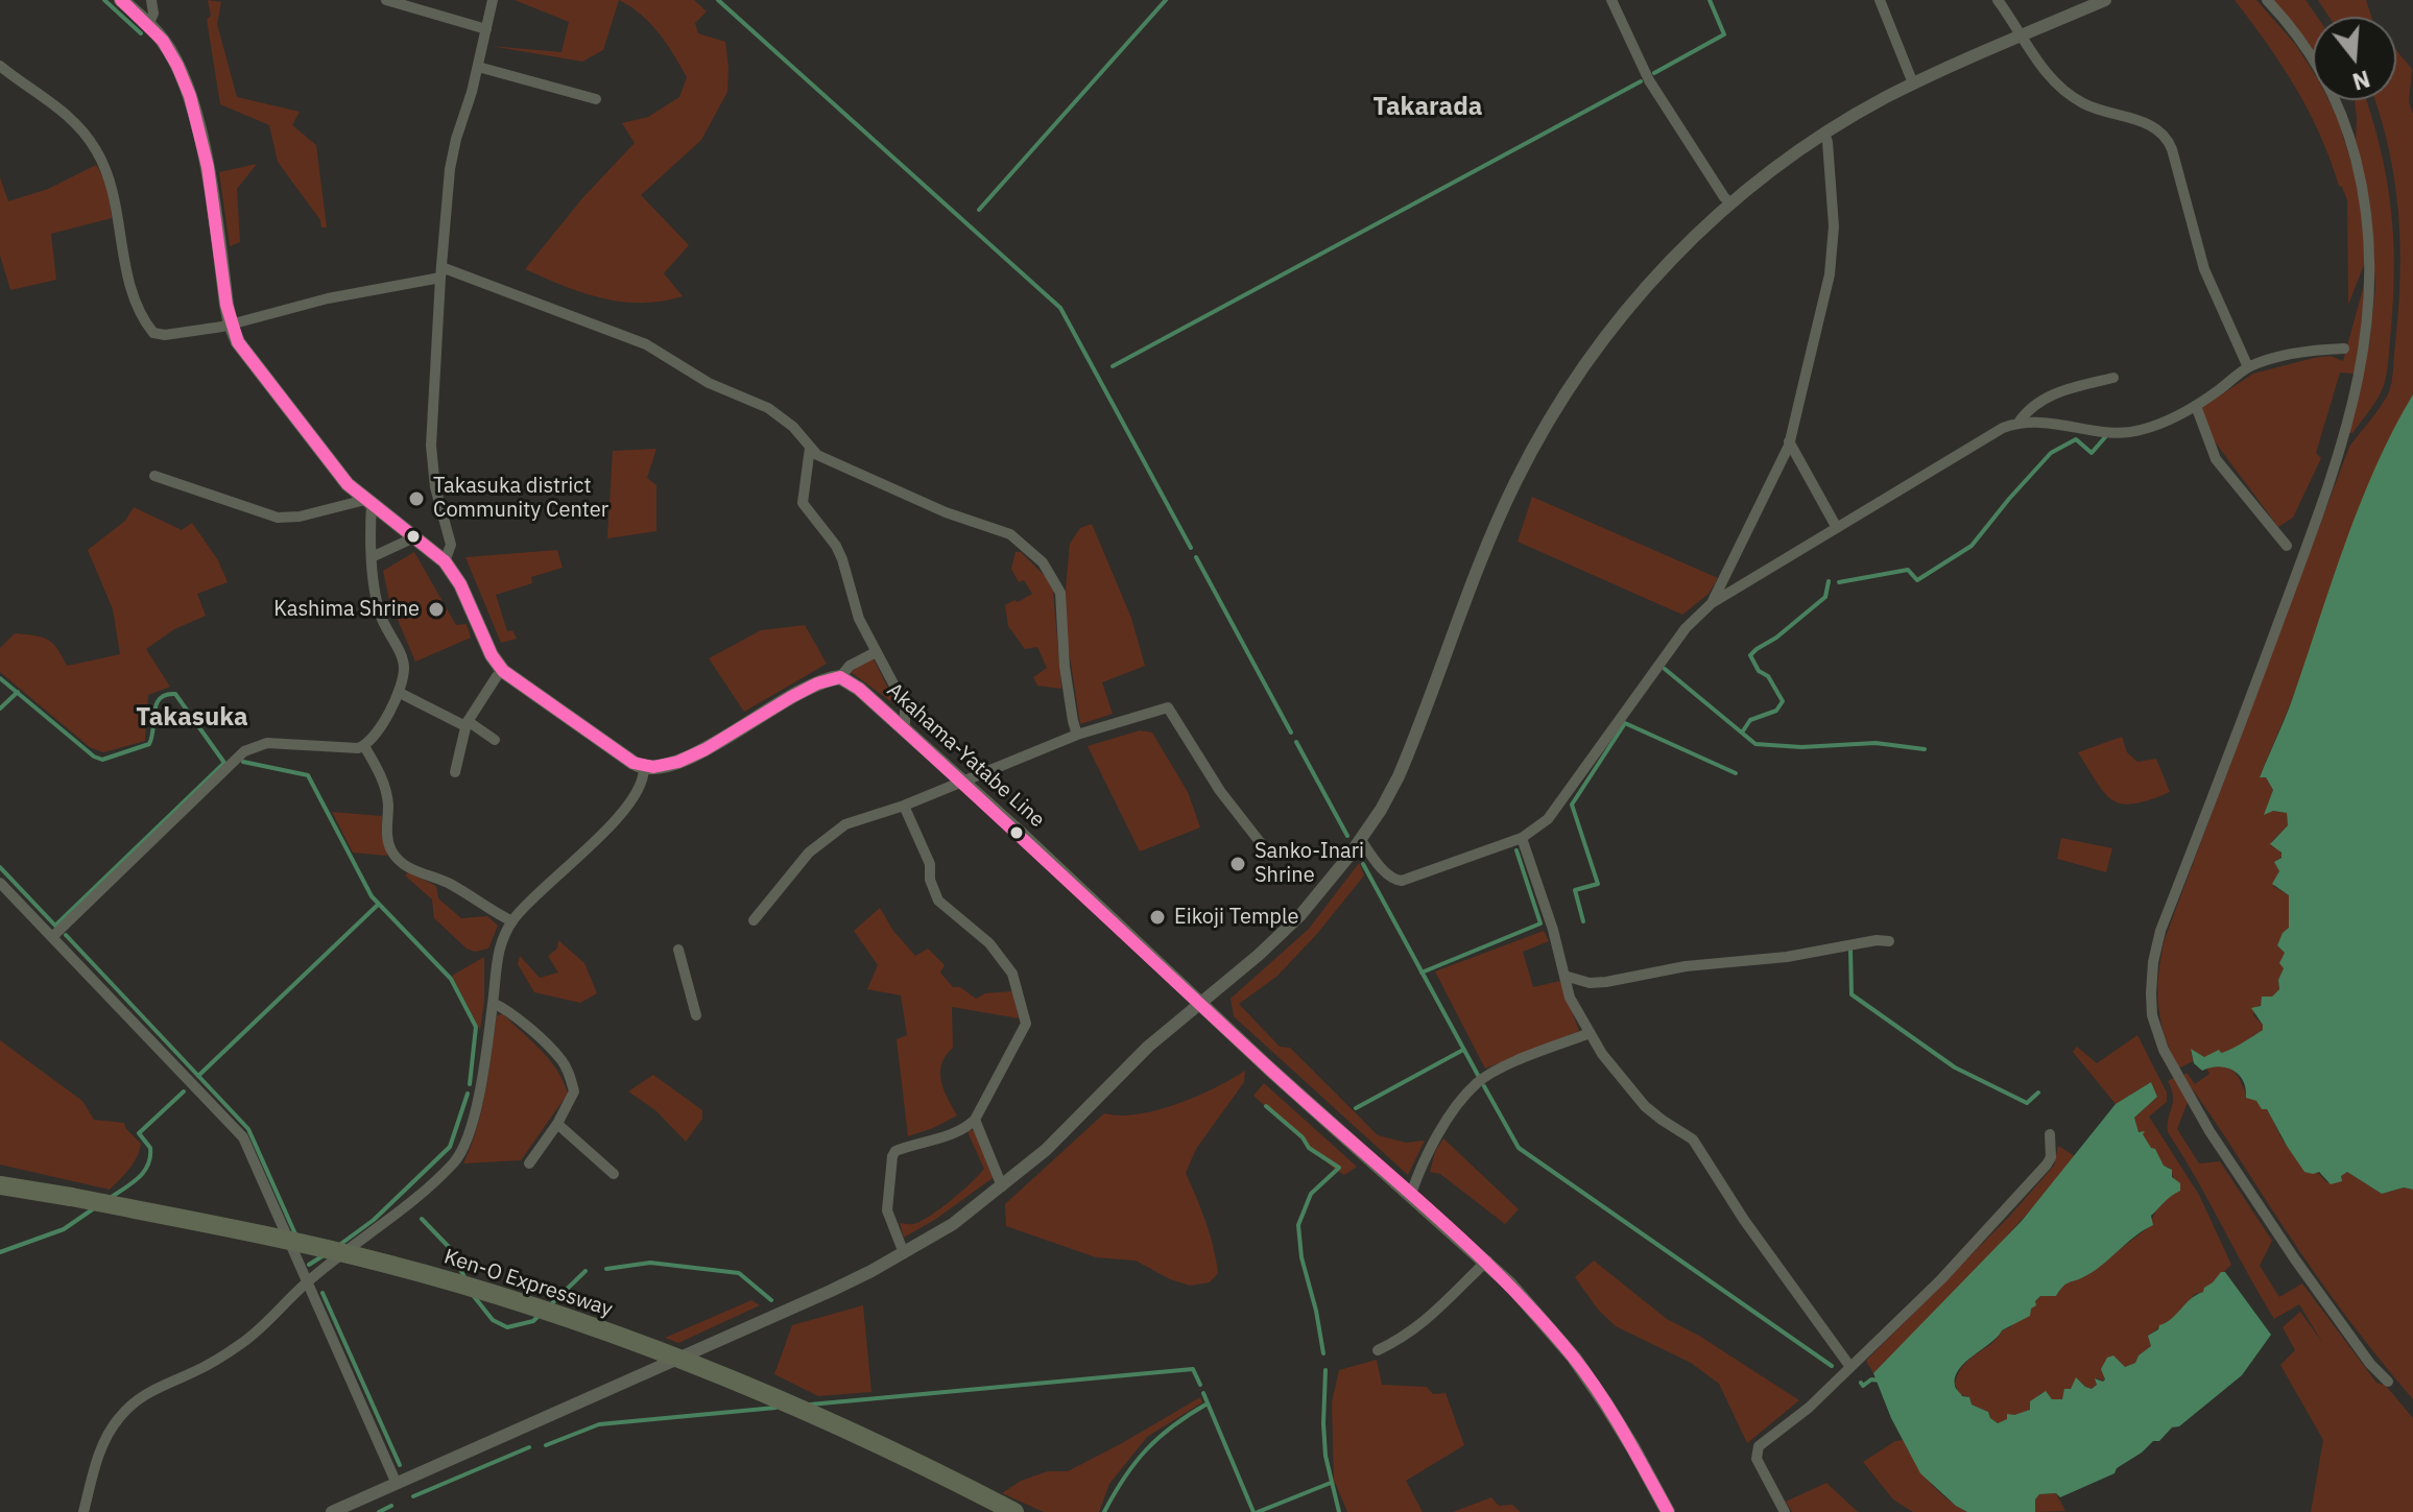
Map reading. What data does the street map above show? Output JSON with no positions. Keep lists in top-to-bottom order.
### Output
{
  "streets": {
    "highway": ["Ken-O Expressway"],
    "main road": ["Akahama-Yatabe Line"]
  },
  "districts": ["Takarada", "Takasuka"],
  "places": [
    "Takasuka district Community Center",
    "Kashima Shrine",
    "Sanko-Inari Shrine",
    "Eikoji Temple"
  ],
  "north": "bottom"
}
